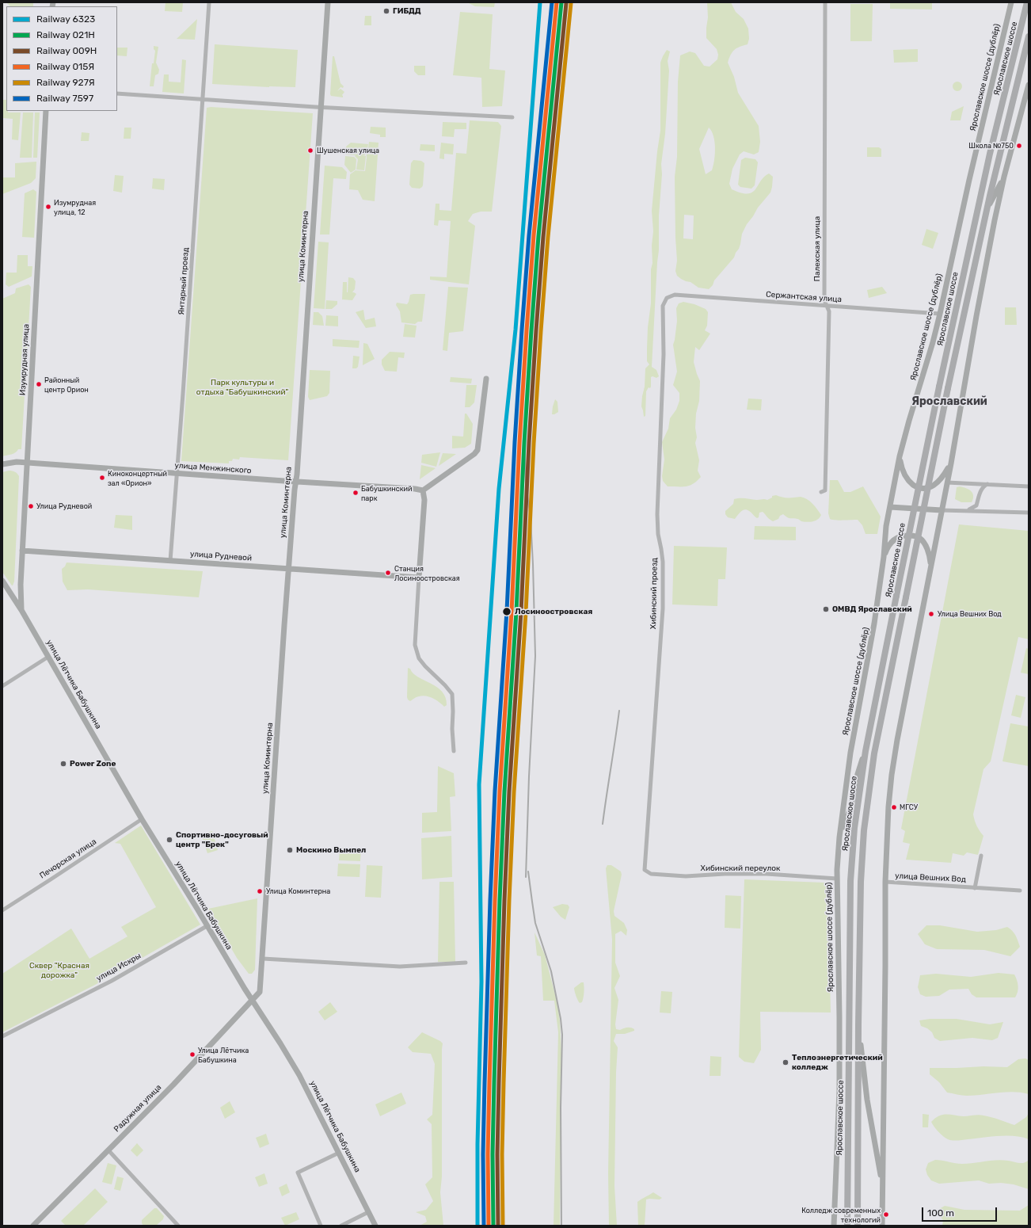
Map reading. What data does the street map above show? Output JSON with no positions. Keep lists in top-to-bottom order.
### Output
{
  "streets": {
    "main road": ["Ярославское шоссе"],
    "street": [
      "Ярославское шоссе (дублёр)",
      "улица Коминтерна",
      "Палехская улица",
      "Янтарный проезд",
      "Сержантская улица",
      "Изумрудная улица",
      "улица Менжинского",
      "улица Рудневой",
      "Хибинский проезд",
      "улица Лётчика Бабушкина",
      "Печорская улица",
      "Хибинский переулок",
      "улица Вешних Вод",
      "улица Искры",
      "Радужная улица"
    ]
  },
  "crossings": [
    ["Ярославское шоссе (дублёр)", "Сержантская улица"],
    ["Ярославское шоссе (дублёр)", "Хибинский переулок"],
    ["улица Коминтерна", "улица Менжинского"],
    ["улица Коминтерна", "улица Рудневой"],
    ["улица Коминтерна", "улица Лётчика Бабушкина"],
    ["улица Коминтерна", "Радужная улица"],
    ["Палехская улица", "Сержантская улица"],
    ["Янтарный проезд", "улица Менжинского"],
    ["Янтарный проезд", "улица Рудневой"],
    ["Сержантская улица", "Хибинский проезд"],
    ["Изумрудная улица", "улица Менжинского"],
    ["Изумрудная улица", "улица Рудневой"],
    ["Изумрудная улица", "улица Лётчика Бабушкина"],
    ["Хибинский проезд", "Хибинский переулок"],
    ["улица Лётчика Бабушкина", "Печорская улица"],
    ["улица Лётчика Бабушкина", "улица Искры"],
    ["улица Лётчика Бабушкина", "Радужная улица"]
  ],
  "districts": ["Ярославский"],
  "parks": ["Парк культуры и отдыха \"Бабушкинский\"", "Сквер \"Красная дорожка\""],
  "places": [
    "ГИБДД",
    "Школа №750",
    "Шушенская улица",
    "Изумрудная улица, 12",
    "Районный центр Орион",
    "Киноконцертный зал «Орион»",
    "Бабушкинский парк",
    "Улица Рудневой",
    "Станция Лосиноостровская",
    "ОМВД Ярославский",
    "Лосиноостровская",
    "Улица Вешних Вод",
    "Power Zone",
    "МГСУ",
    "Спортивно-досуговый центр \"Брек\"",
    "Москино Вымпел",
    "Улица Коминтерна",
    "Улица Лётчика Бабушкина",
    "Теплоэнергетический колледж",
    "Колледж современных технологий"
  ],
  "lines": [
    "rail line 6323",
    "rail line 021Н",
    "rail line 015Я",
    "rail line 7597",
    "rail line 009Н",
    "rail line 927Я"
  ],
  "legend": [
    "Railway 6323",
    "Railway 021Н",
    "Railway 009Н",
    "Railway 015Я",
    "Railway 927Я",
    "Railway 7597"
  ],
  "scale_bar": "100 m"
}
